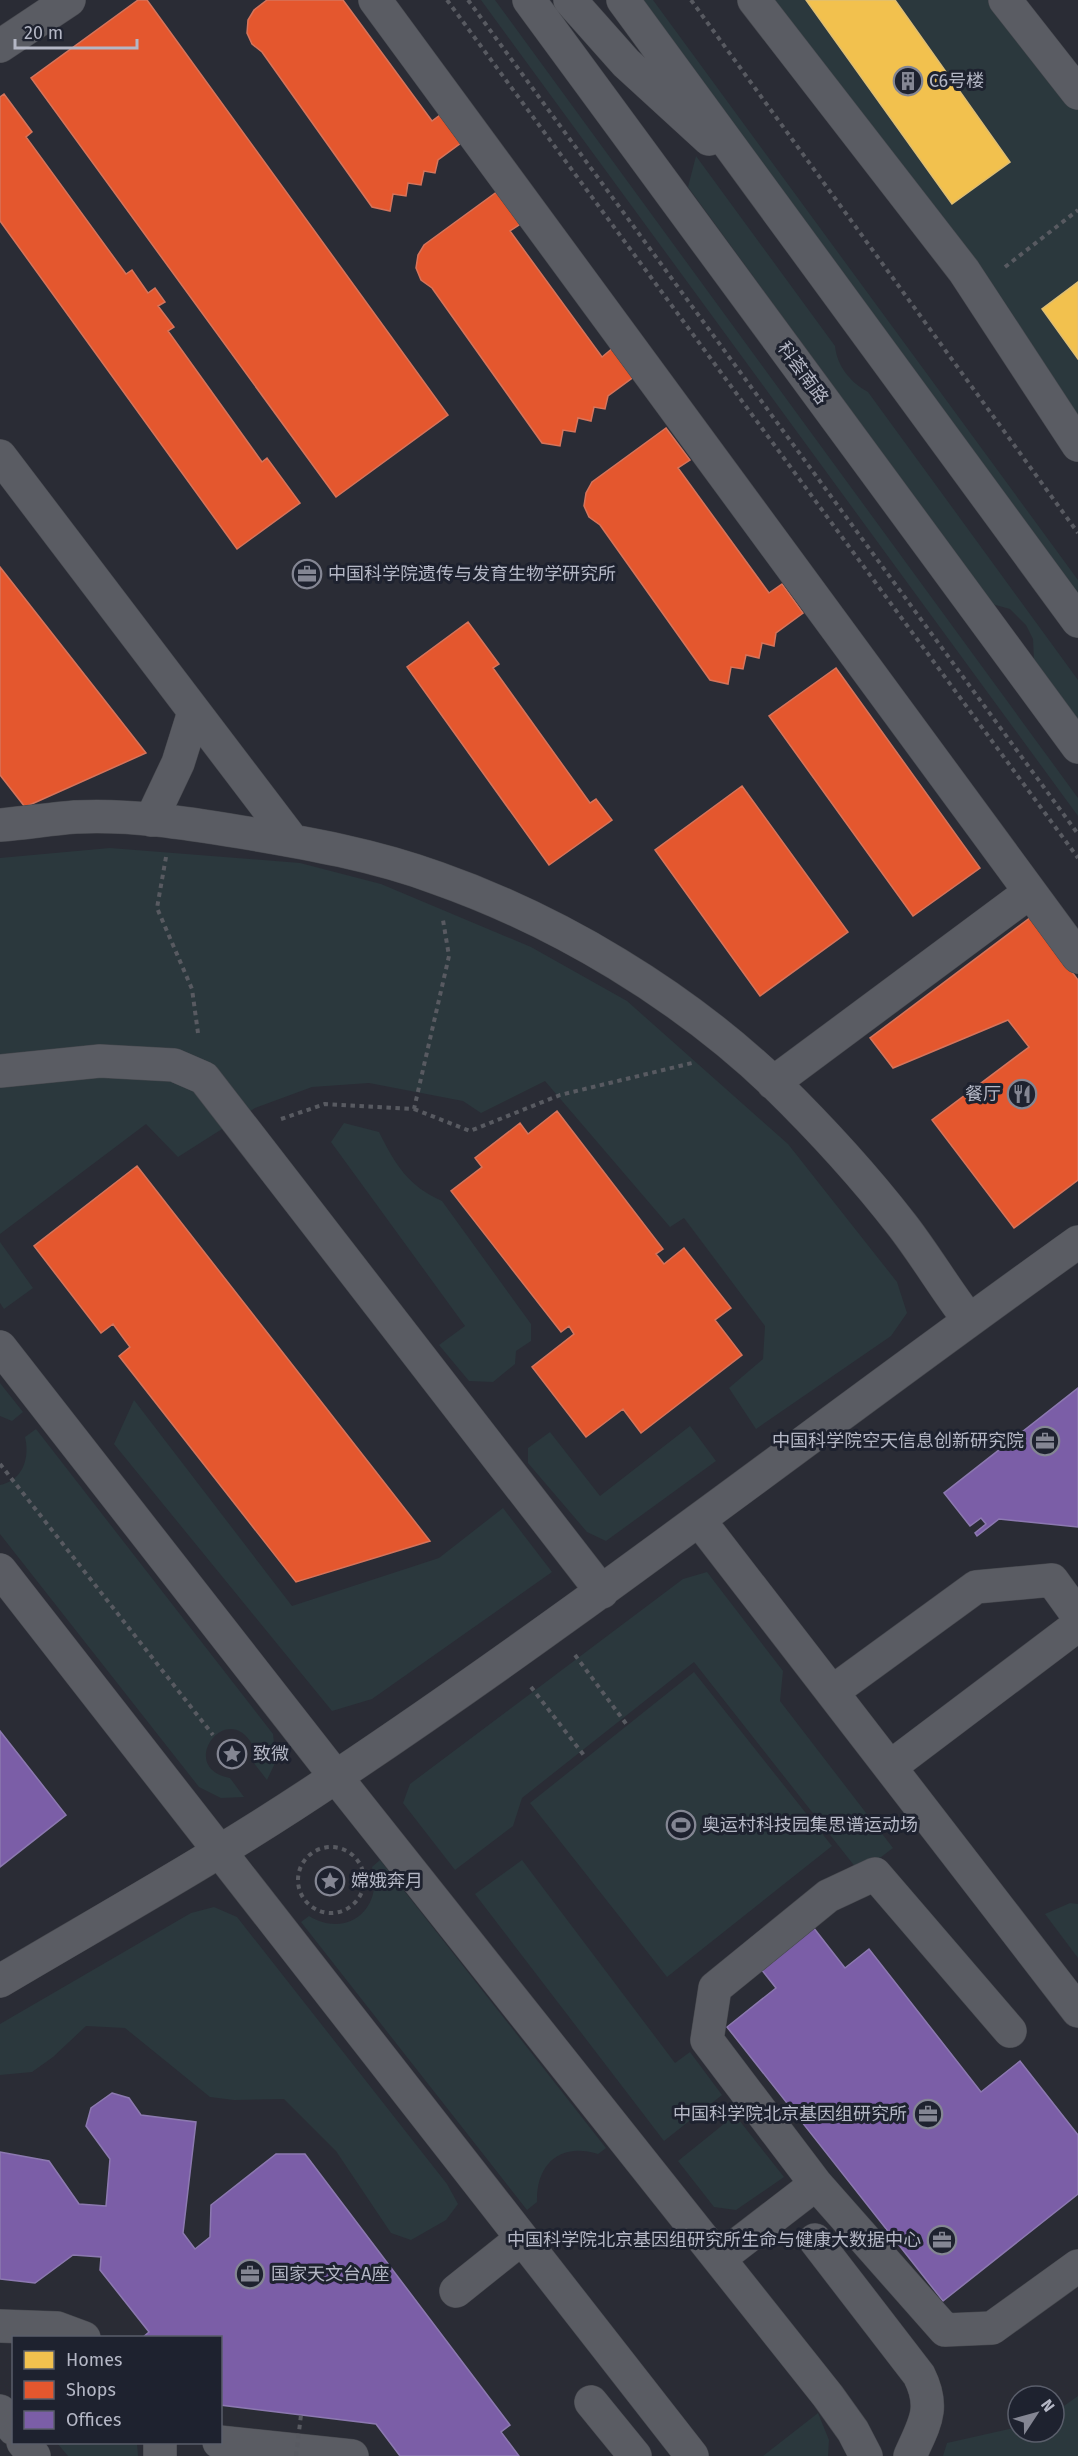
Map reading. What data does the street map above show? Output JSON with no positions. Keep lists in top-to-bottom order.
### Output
{
  "streets": {
    "street": ["科荟南路"]
  },
  "places": {
    "building": ["C6号楼"],
    "office": [
      "中国科学院遗传与发育生物学研究所",
      "中国科学院空天信息创新研究院",
      "中国科学院北京基因组研究所",
      "中国科学院北京基因组研究所生命与健康大数据中心",
      "国家天文台A座"
    ],
    "restaurant": ["餐厅"],
    "place": ["致微", "嫦娥奔月"],
    "sports": ["奥运村科技园集思谱运动场"]
  },
  "legend": ["Homes", "Shops", "Offices"],
  "scale_bar": "20 m",
  "north": "top right"
}
